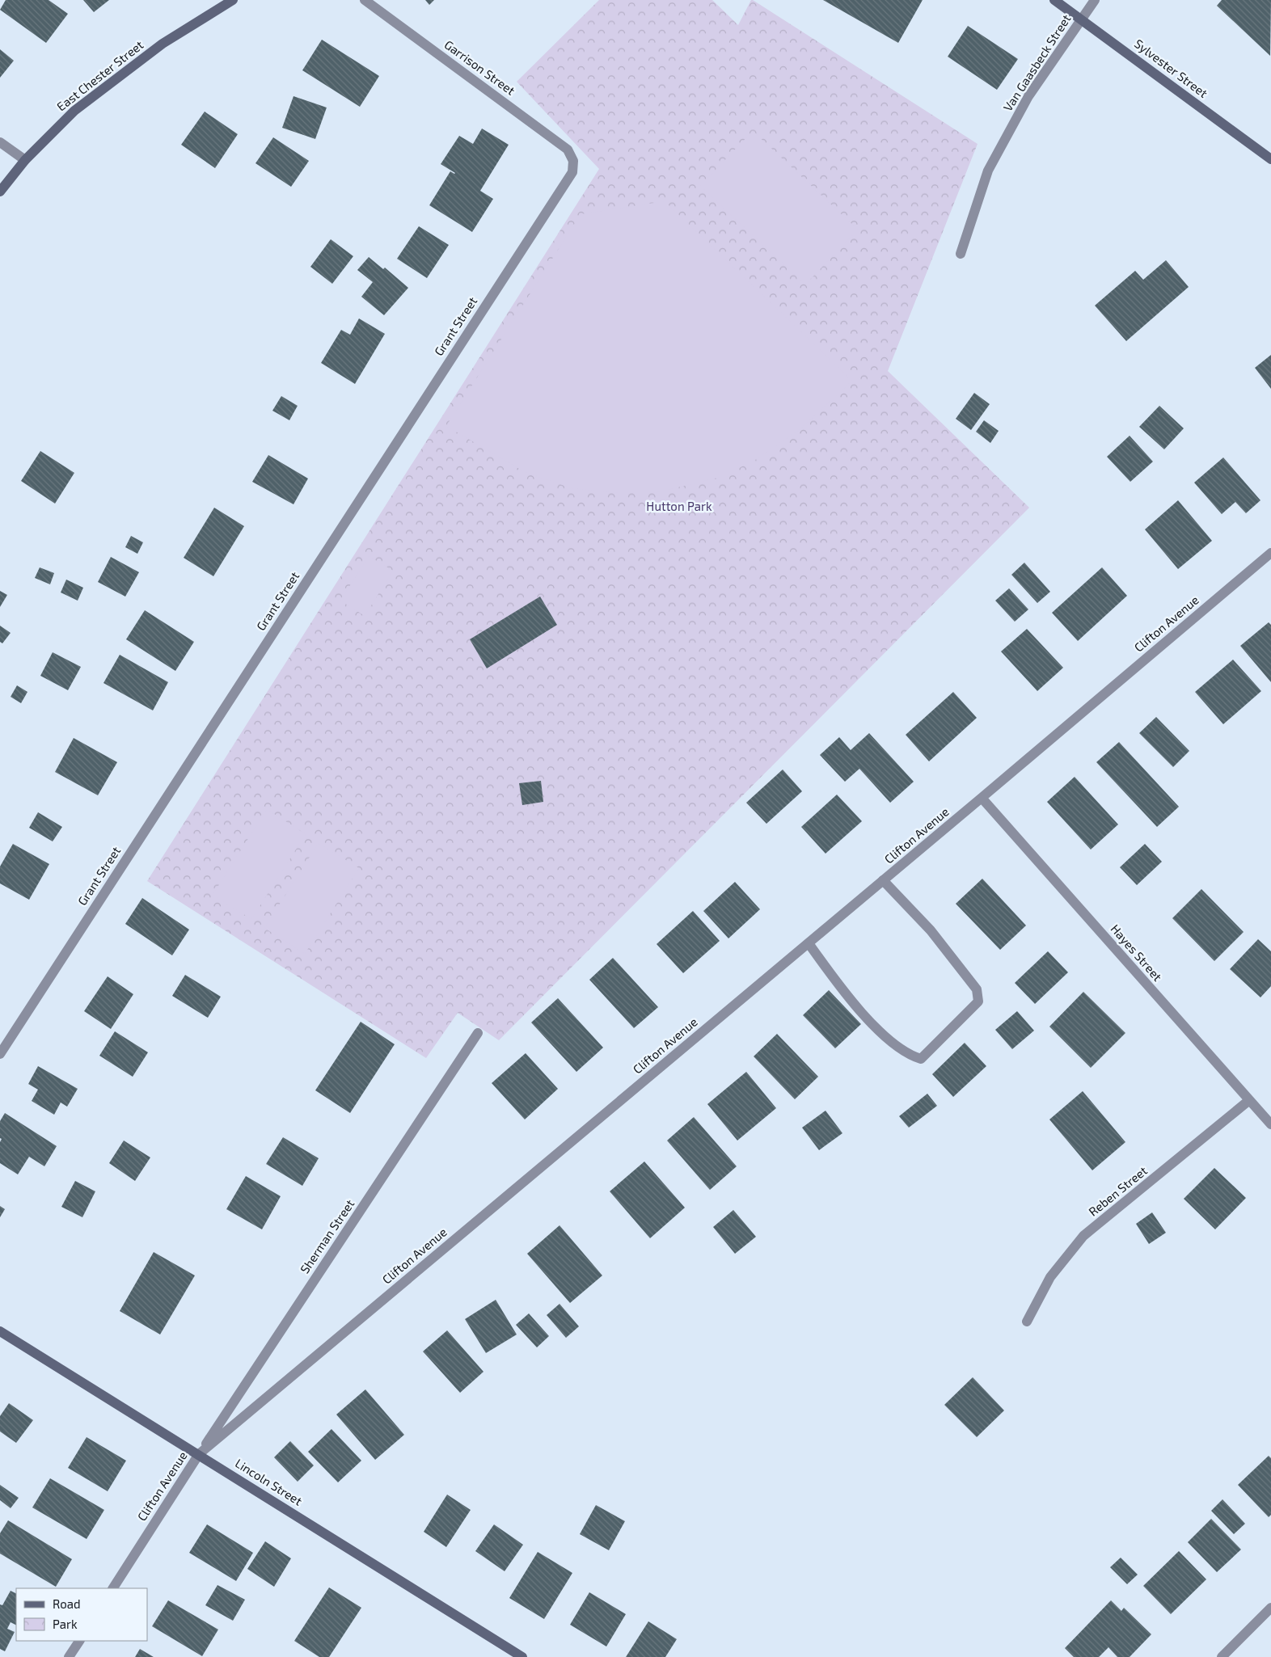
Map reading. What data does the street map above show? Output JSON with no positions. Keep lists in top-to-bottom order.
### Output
{
  "streets": {
    "street": [
      "Van Gaasbeck Street",
      "Garrison Street",
      "Sylvester Street",
      "East Chester Street",
      "Grant Street",
      "Clifton Avenue",
      "Hayes Street",
      "Reben Street",
      "Sherman Street",
      "Lincoln Street"
    ]
  },
  "crossings": [
    ["Van Gaasbeck Street", "Sylvester Street"],
    ["Garrison Street", "Grant Street"],
    ["Clifton Avenue", "Hayes Street"],
    ["Clifton Avenue", "Sherman Street"],
    ["Clifton Avenue", "Lincoln Street"],
    ["Hayes Street", "Reben Street"],
    ["Sherman Street", "Lincoln Street"]
  ],
  "parks": ["Hutton Park"],
  "legend": ["Road", "Park"]
}
